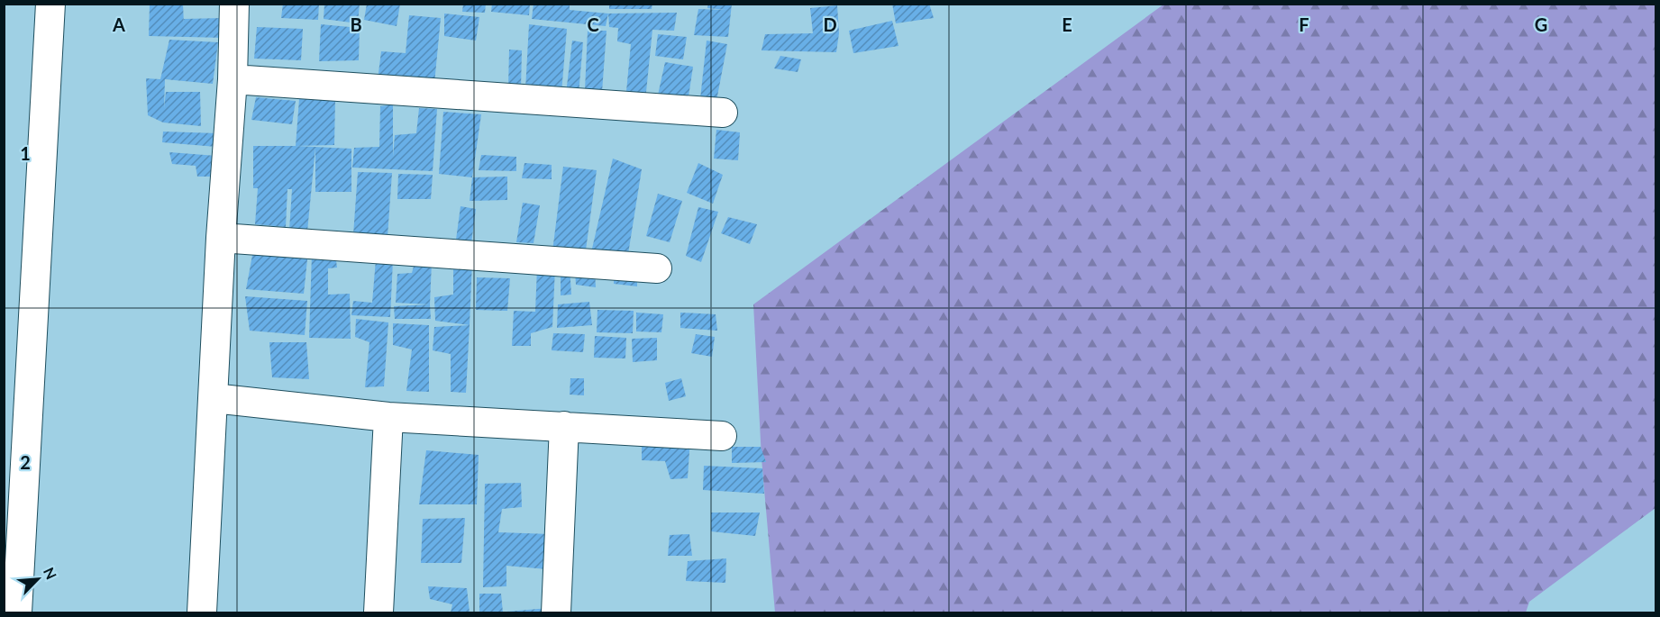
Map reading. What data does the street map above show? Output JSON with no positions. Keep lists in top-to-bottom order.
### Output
{
  "north": "top right",
  "grid": {
    "columns": [
      "A",
      "B",
      "C",
      "D",
      "E",
      "F",
      "G"
    ],
    "rows": ["1", "2"]
  }
}
